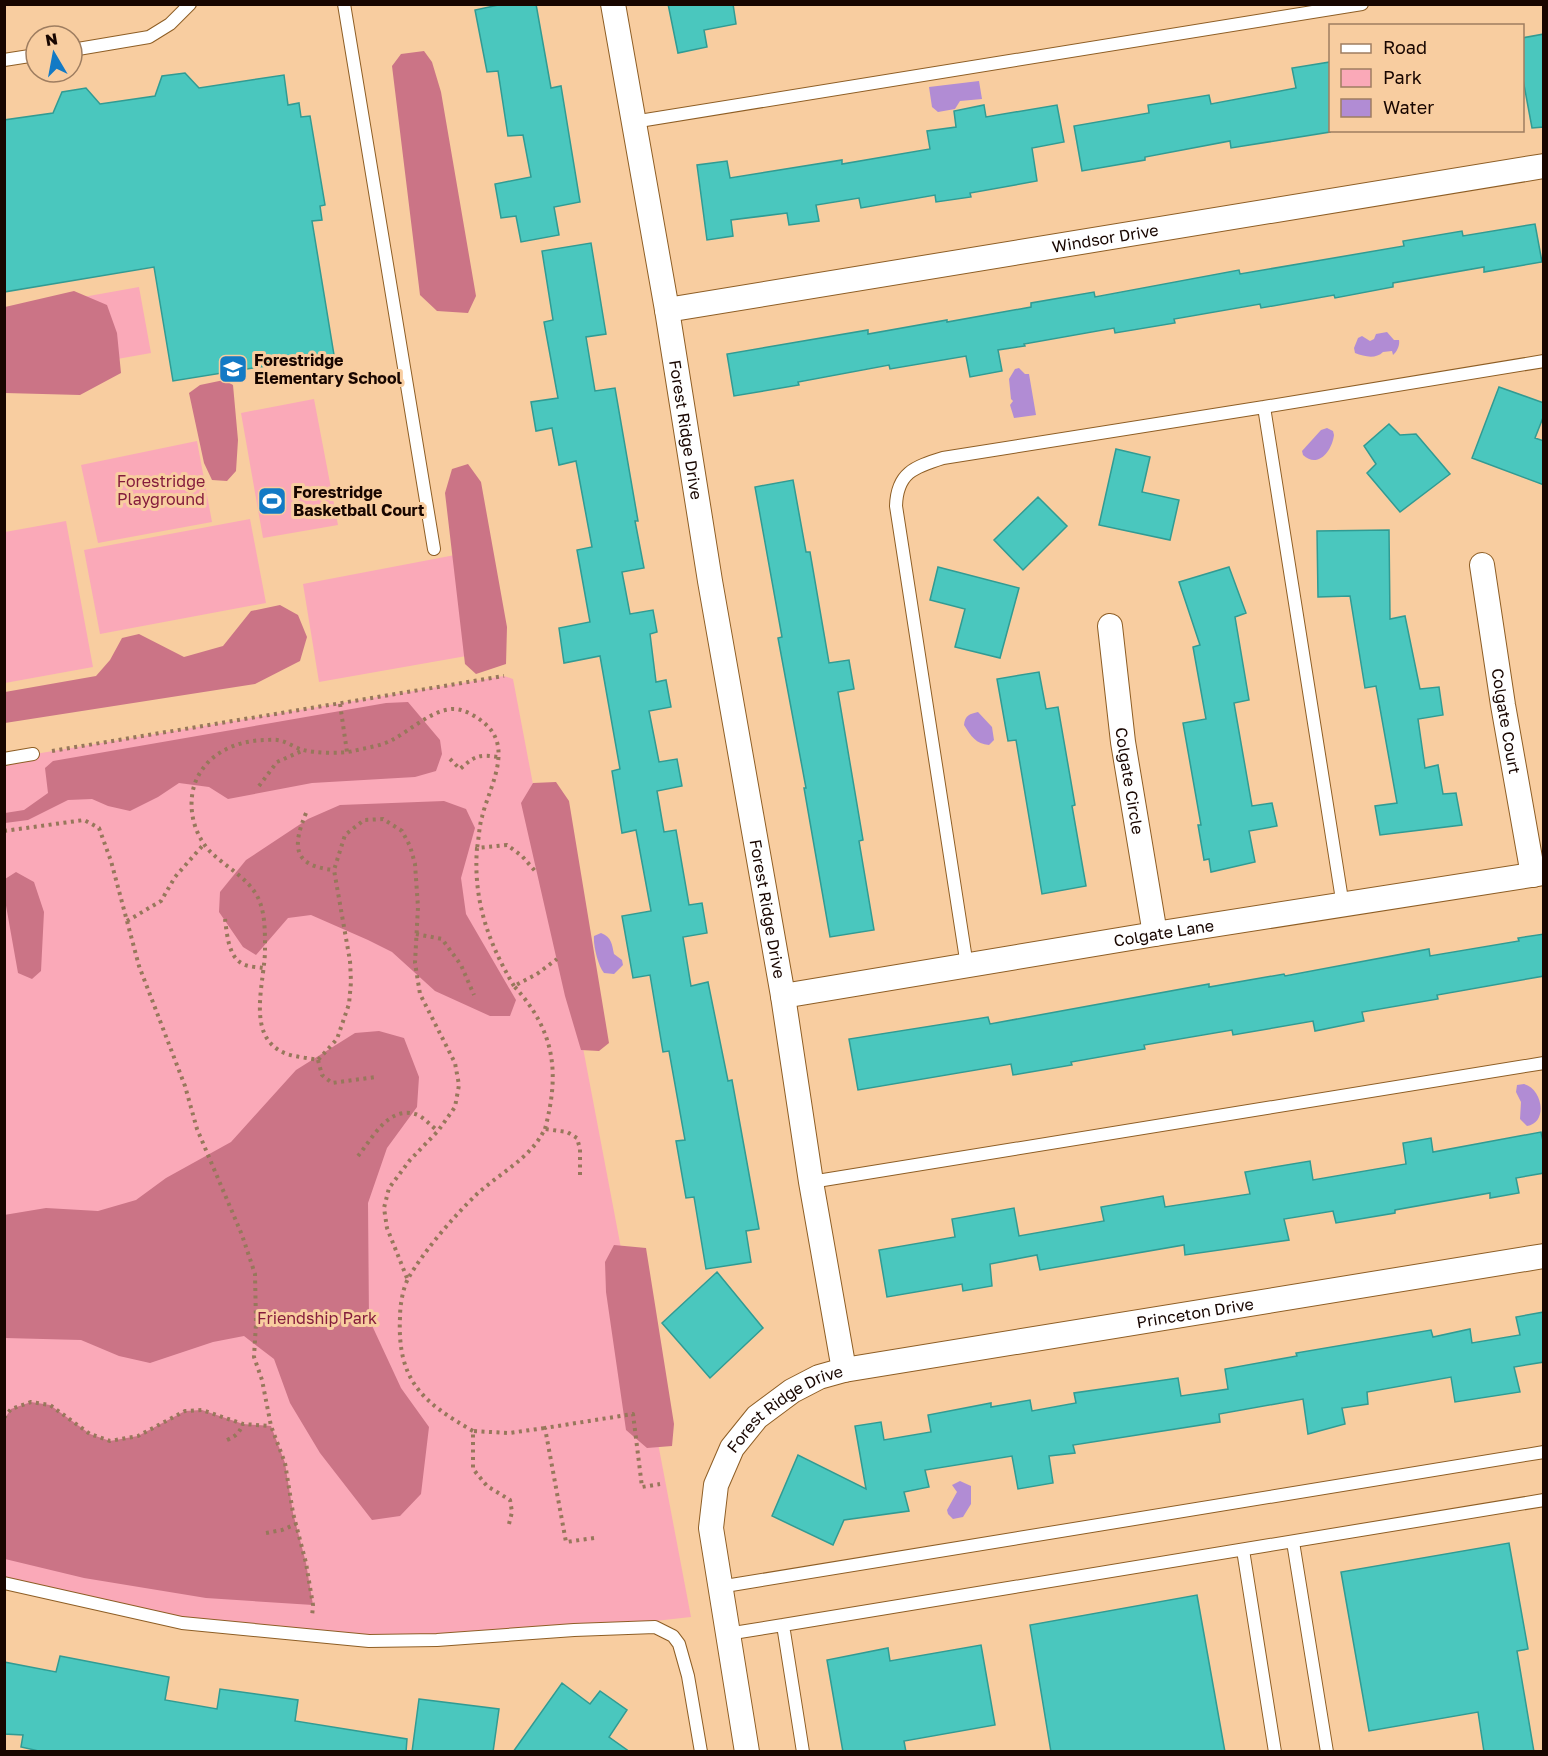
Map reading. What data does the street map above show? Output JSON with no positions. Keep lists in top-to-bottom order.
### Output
{
  "streets": {
    "street": [
      "Windsor Drive",
      "Forest Ridge Drive",
      "Colgate Court",
      "Colgate Circle",
      "Colgate Lane",
      "Princeton Drive"
    ]
  },
  "crossings": [
    ["Windsor Drive", "Forest Ridge Drive"],
    ["Forest Ridge Drive", "Colgate Lane"],
    ["Forest Ridge Drive", "Princeton Drive"],
    ["Colgate Court", "Colgate Lane"],
    ["Colgate Circle", "Colgate Lane"]
  ],
  "parks": ["Forestridge Playground", "Friendship Park"],
  "places": {
    "school or university": ["Forestridge Elementary School"],
    "sports": ["Forestridge Basketball Court"]
  },
  "legend": ["Road", "Park", "Water"],
  "north": "top"
}
